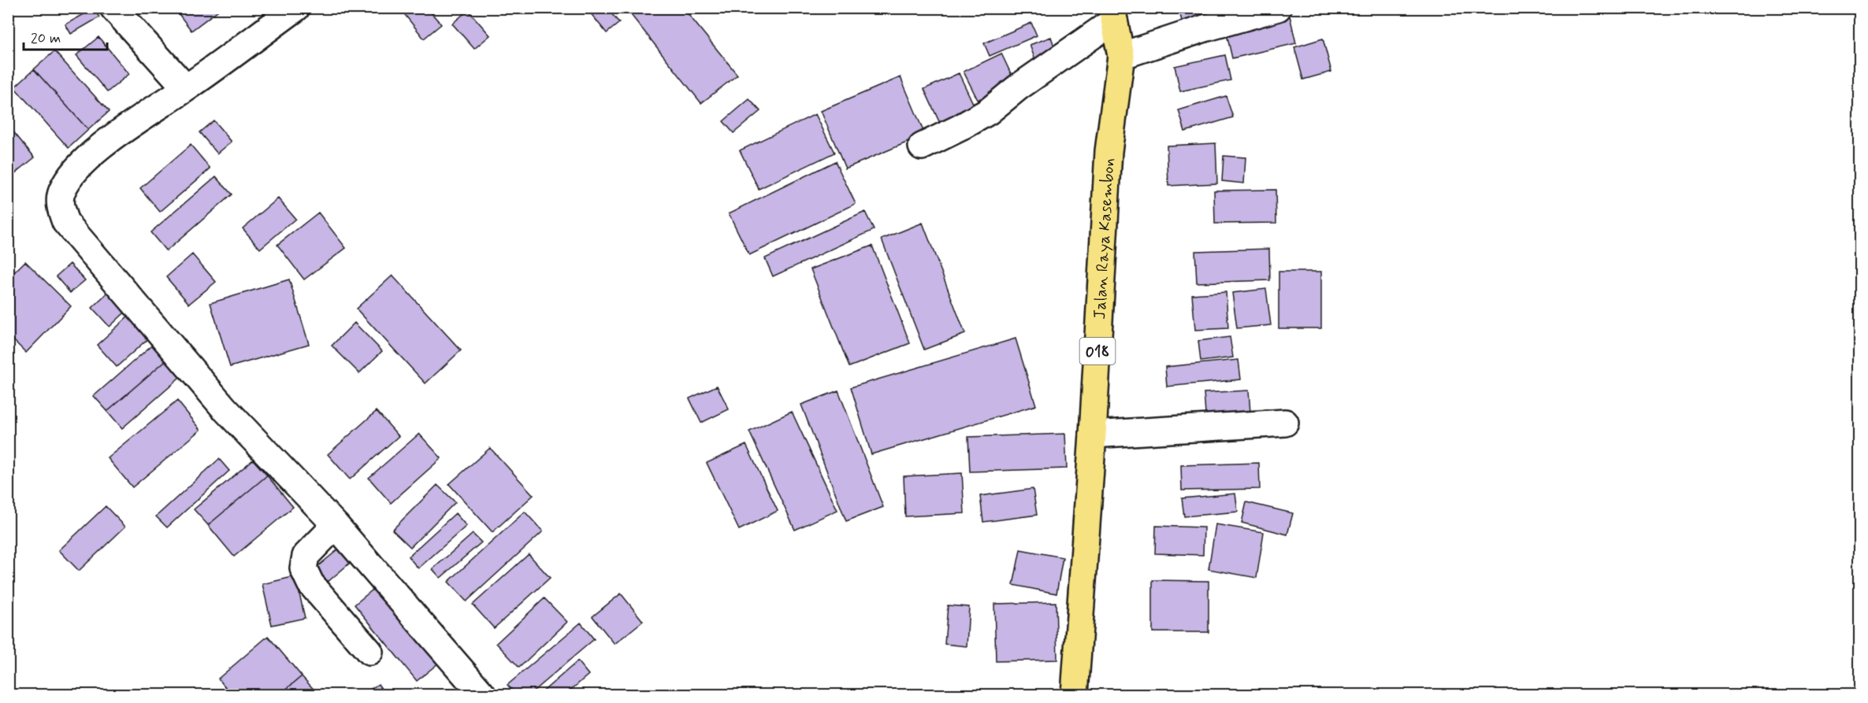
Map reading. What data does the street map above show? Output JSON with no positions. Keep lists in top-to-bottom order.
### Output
{
  "streets": {
    "main road": ["Jalan Raya Kasembon", "018"]
  },
  "scale_bar": "20 m"
}
